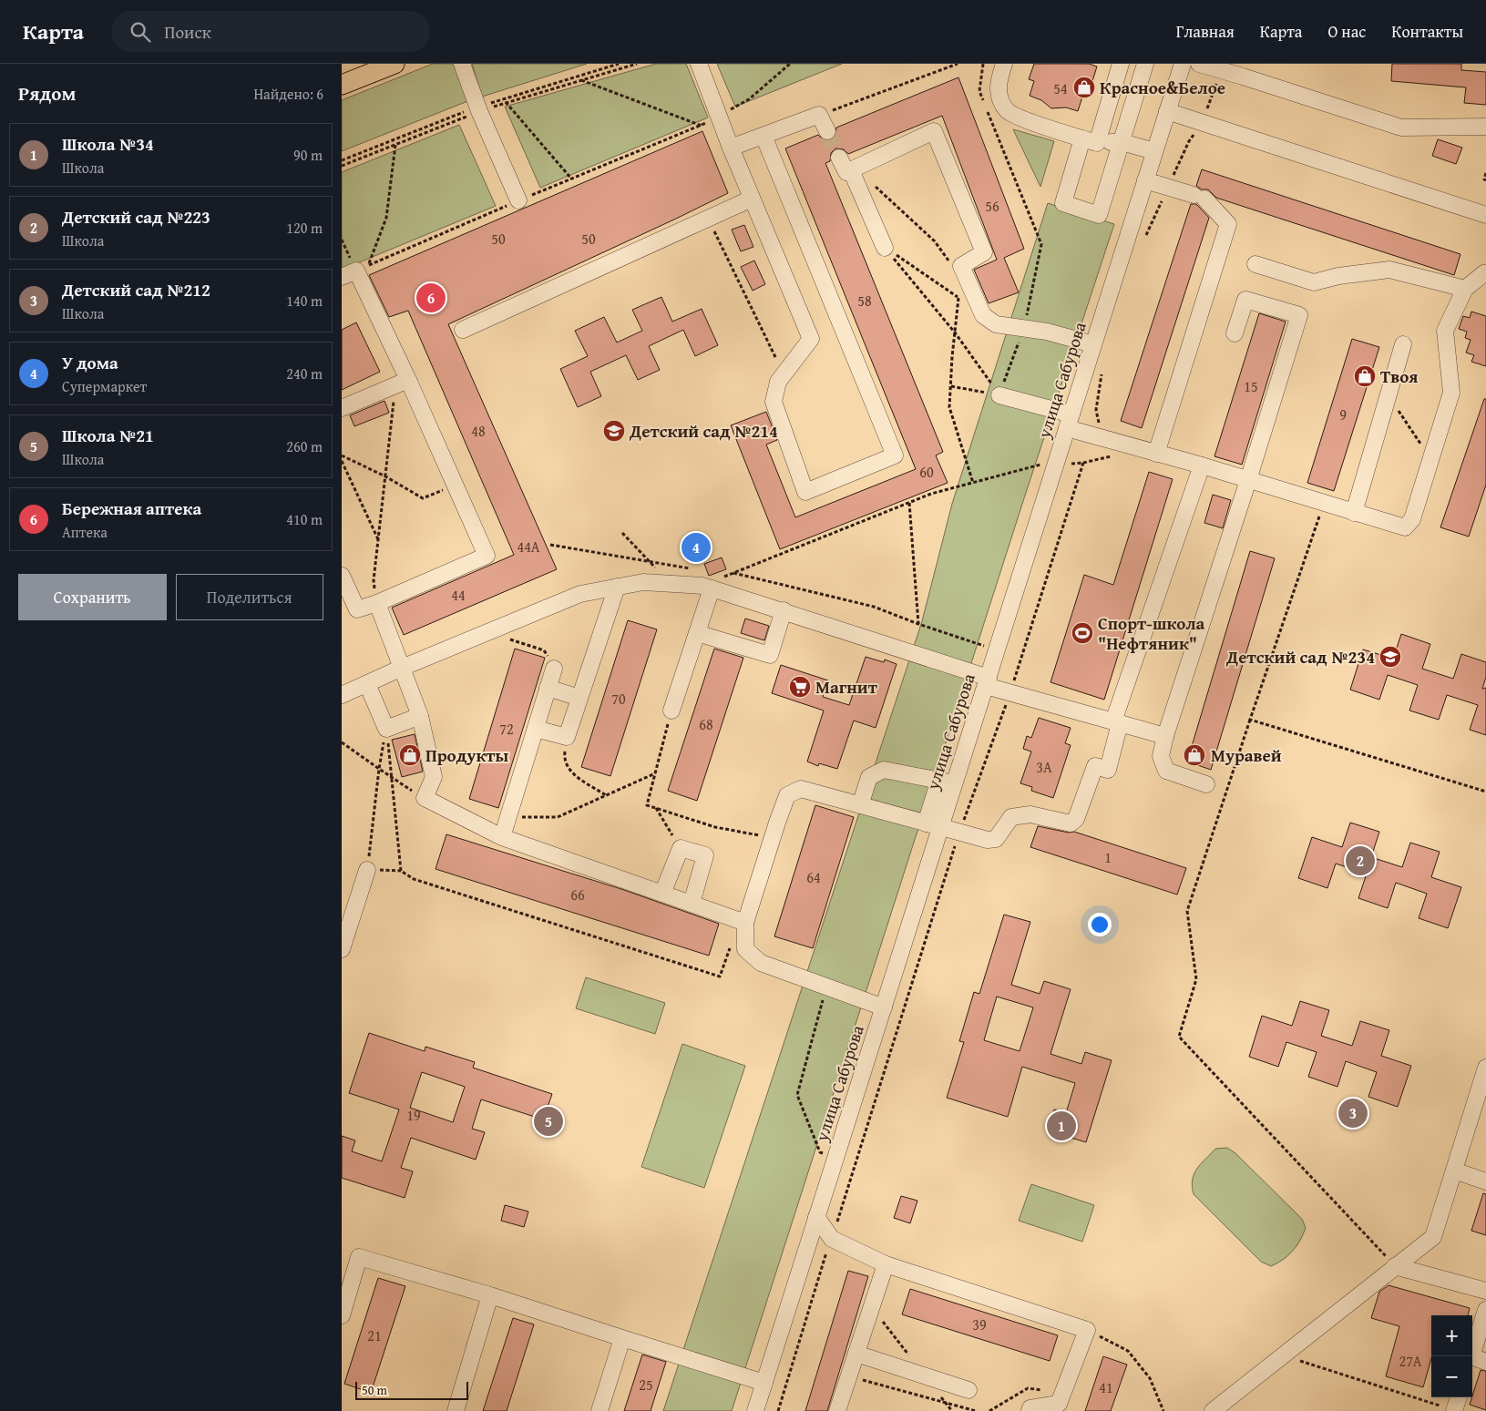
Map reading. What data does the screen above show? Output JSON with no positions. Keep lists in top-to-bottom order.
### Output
{
  "streets": {
    "street": ["улица Сабурова"]
  },
  "places": {
    "shop": [
      "Красное&Белое",
      "Твоя",
      "Продукты",
      "Муравей"
    ],
    "school or university": ["Детский сад №214", "Детский сад №234"],
    "sports": ["Спорт-школа \"Нефтяник\""],
    "supermarket": ["Магнит"]
  },
  "house_numbers": [
    "54",
    "56",
    "50",
    "50",
    "58",
    "15",
    "9",
    "48",
    "60",
    "44А",
    "44",
    "70",
    "68",
    "72",
    "3А",
    "1",
    "64",
    "66",
    "19",
    "39",
    "21",
    "27А",
    "25",
    "41"
  ],
  "scale_bar": "50 m",
  "page": {
    "header": "Карта",
    "search": "Поиск",
    "nav": [
      "Главная",
      "Карта",
      "О нас",
      "Контакты"
    ],
    "heading": ["Рядом", "Найдено: 6"],
    "list": [
      {
        "mark": "1",
        "name": "Школа №34",
        "note": "Школа",
        "value": "90 m"
      },
      {
        "mark": "2",
        "name": "Детский сад №223",
        "note": "Школа",
        "value": "120 m"
      },
      {
        "mark": "3",
        "name": "Детский сад №212",
        "note": "Школа",
        "value": "140 m"
      },
      {
        "mark": "4",
        "name": "У дома",
        "note": "Супермаркет",
        "value": "240 m"
      },
      {
        "mark": "5",
        "name": "Школа №21",
        "note": "Школа",
        "value": "260 m"
      },
      {
        "mark": "6",
        "name": "Бережная аптека",
        "note": "Аптека",
        "value": "410 m"
      }
    ],
    "pins": [
      "6",
      "4",
      "2",
      "3",
      "5",
      "1"
    ],
    "buttons": ["Сохранить", "Поделиться"],
    "map_buttons": ["+", "−"],
    "scale": "50 m"
  }
}
